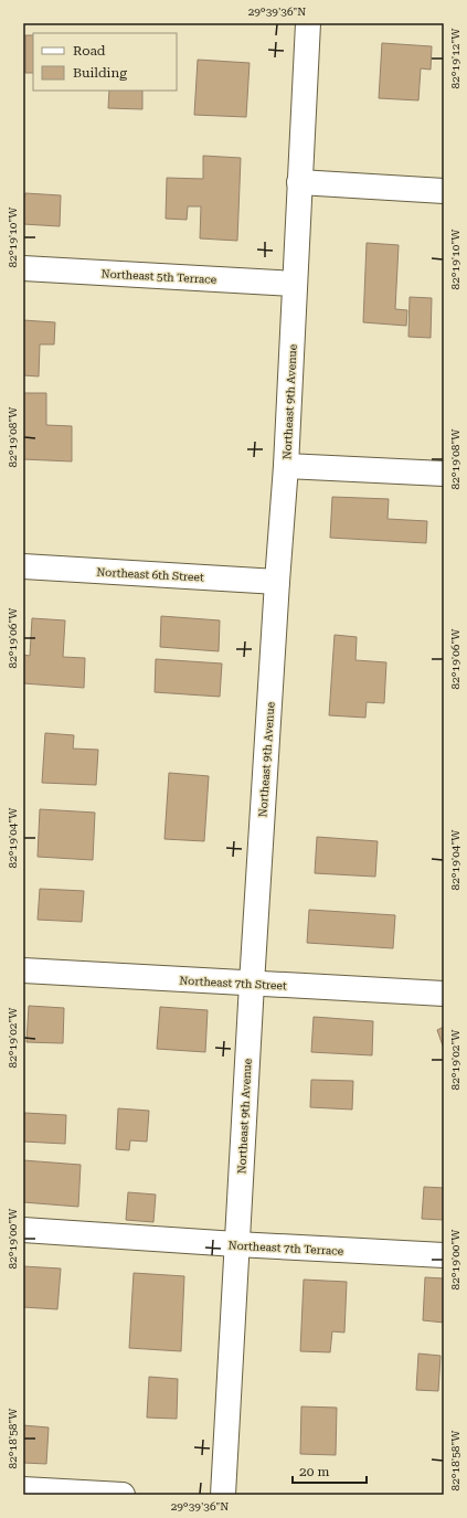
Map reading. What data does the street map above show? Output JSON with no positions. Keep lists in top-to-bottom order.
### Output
{
  "streets": {
    "street": [
      "Northeast 5th Terrace",
      "Northeast 9th Avenue",
      "Northeast 6th Street",
      "Northeast 7th Street",
      "Northeast 7th Terrace"
    ]
  },
  "crossings": [
    ["Northeast 5th Terrace", "Northeast 9th Avenue"],
    ["Northeast 9th Avenue", "Northeast 6th Street"],
    ["Northeast 9th Avenue", "Northeast 7th Street"],
    ["Northeast 9th Avenue", "Northeast 7th Terrace"]
  ],
  "legend": ["Road", "Building"],
  "scale_bar": "20 m",
  "coordinates": [
    "29°39'36\"N",
    "82°19'12\"W",
    "82°19'10\"W",
    "82°19'08\"W",
    "82°19'06\"W",
    "82°19'04\"W",
    "82°19'02\"W",
    "82°19'00\"W",
    "82°18'58\"W"
  ]
}
